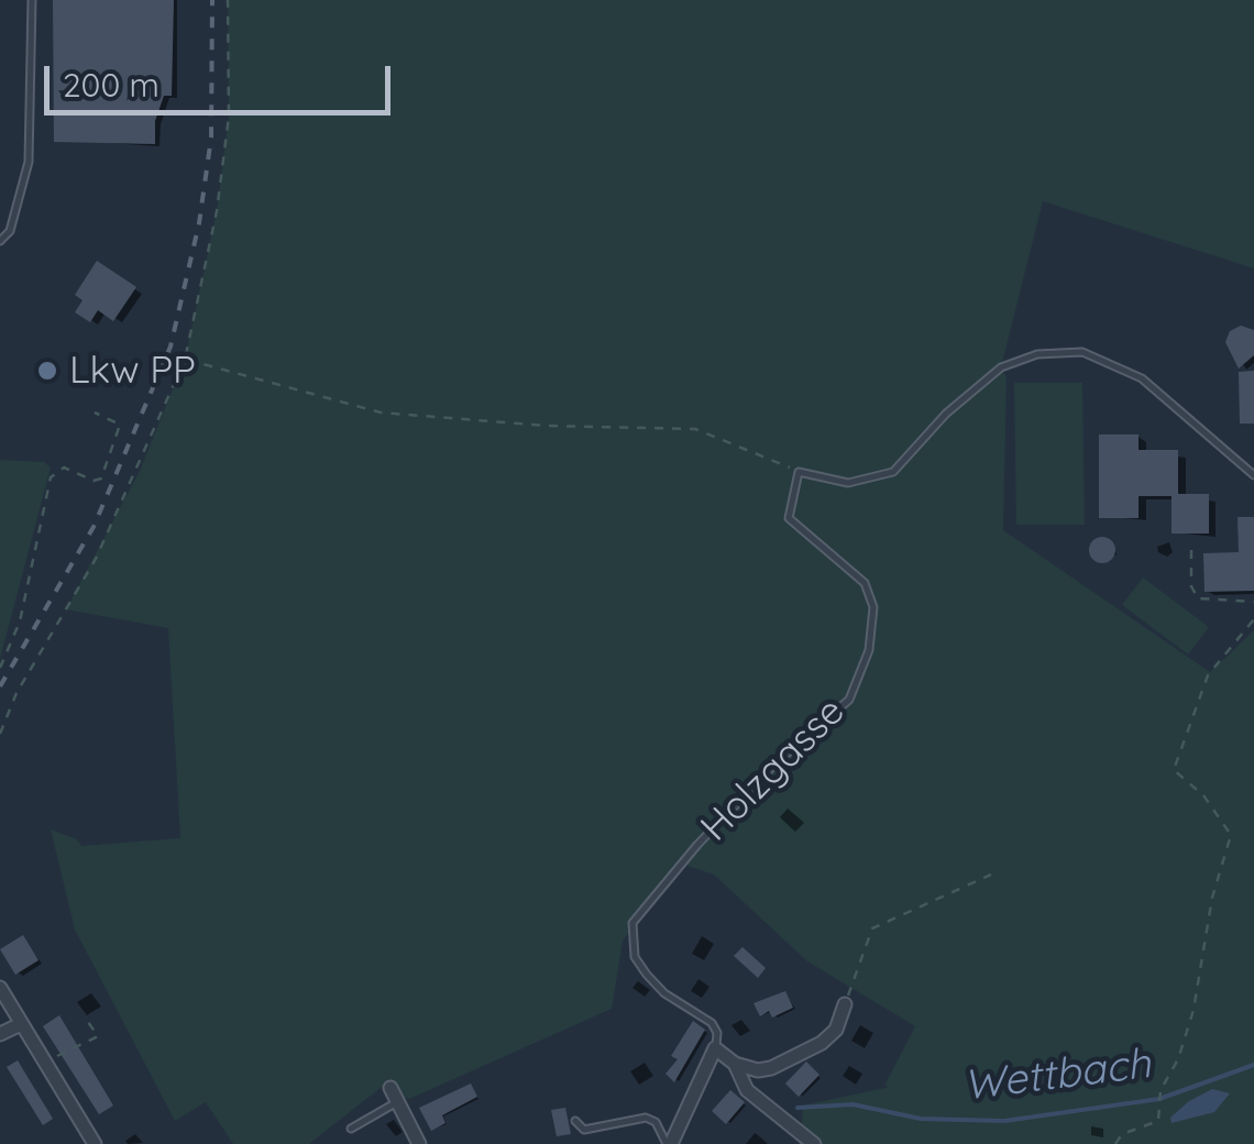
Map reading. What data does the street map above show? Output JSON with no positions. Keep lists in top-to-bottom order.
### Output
{
  "streets": {
    "lane": ["Holzgasse"]
  },
  "water": ["Wettbach"],
  "places": ["Lkw PP"],
  "scale_bar": "200 m"
}
